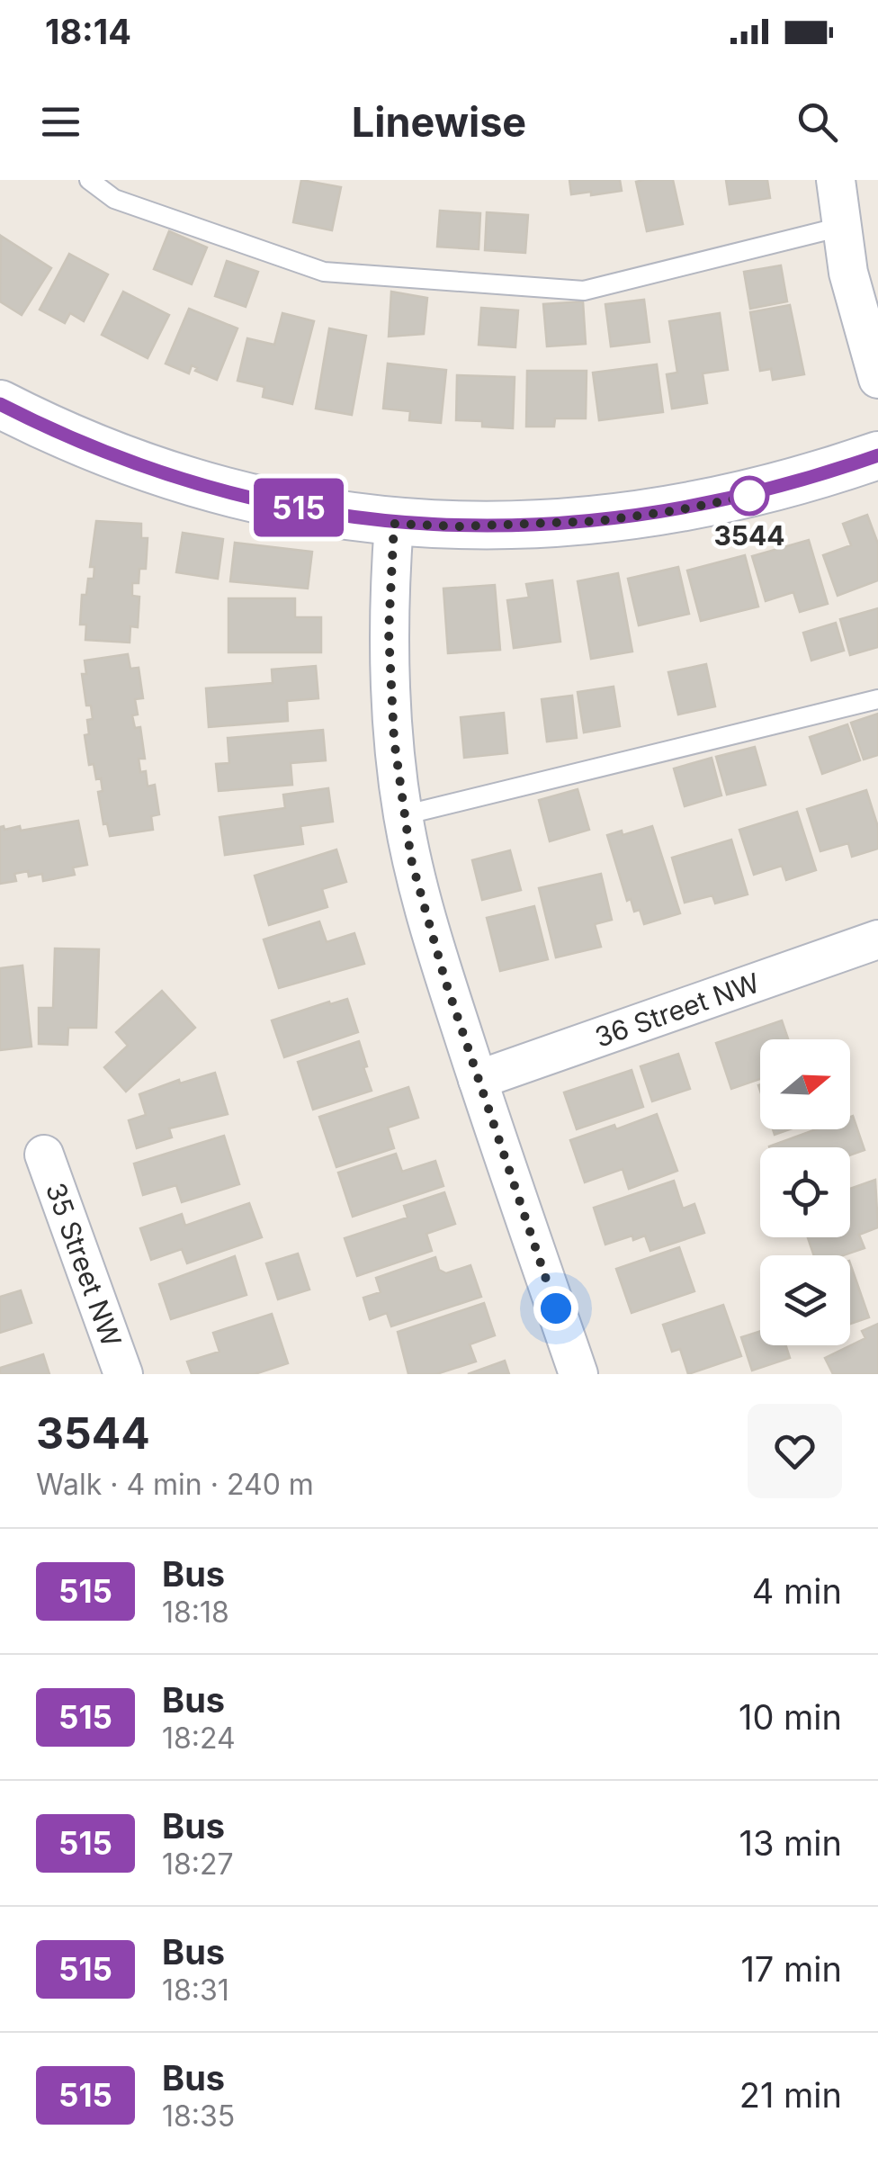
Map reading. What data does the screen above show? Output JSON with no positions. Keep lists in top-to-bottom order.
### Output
{
  "streets": {
    "street": ["36 Street NW", "35 Street NW"]
  },
  "places": ["3544"],
  "lines": ["bus line 515"],
  "north": "right",
  "page": {
    "status": "18:14",
    "header": "Linewise",
    "on_map": "515",
    "heading": ["3544", "Walk · 4 min · 240 m"],
    "list": [
      {
        "mark": "515",
        "name": "Bus",
        "note": "18:18",
        "value": "4 min"
      },
      {
        "mark": "515",
        "name": "Bus",
        "note": "18:24",
        "value": "10 min"
      },
      {
        "mark": "515",
        "name": "Bus",
        "note": "18:27",
        "value": "13 min"
      },
      {
        "mark": "515",
        "name": "Bus",
        "note": "18:31",
        "value": "17 min"
      },
      {
        "mark": "515",
        "name": "Bus",
        "note": "18:35",
        "value": "21 min"
      }
    ]
  }
}
